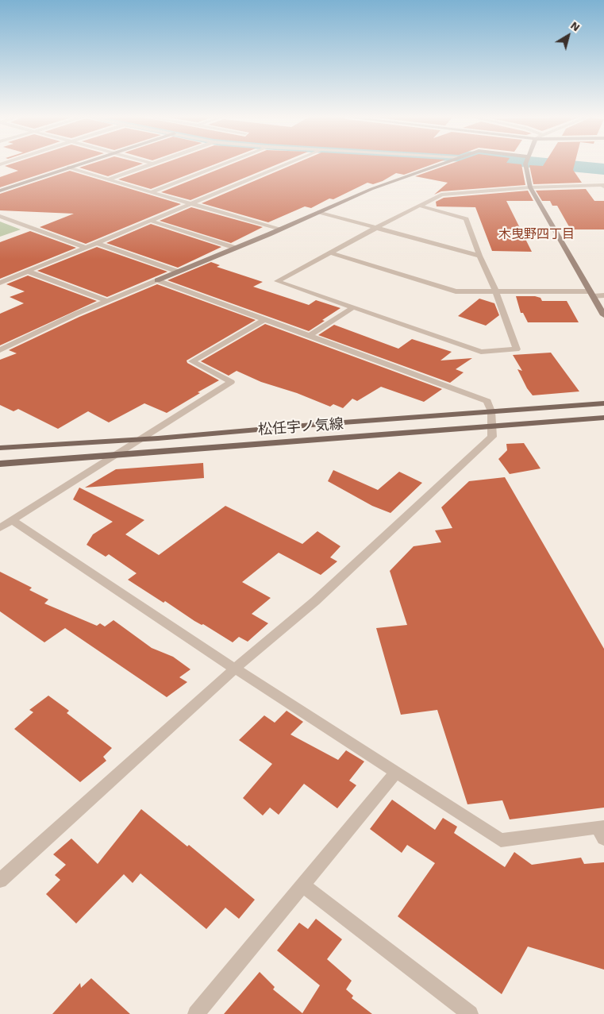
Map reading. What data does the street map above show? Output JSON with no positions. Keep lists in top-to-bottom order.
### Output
{
  "streets": {
    "main road": ["松任宇ノ気線"]
  },
  "districts": ["木曳野四丁目"],
  "north": "top right"
}
